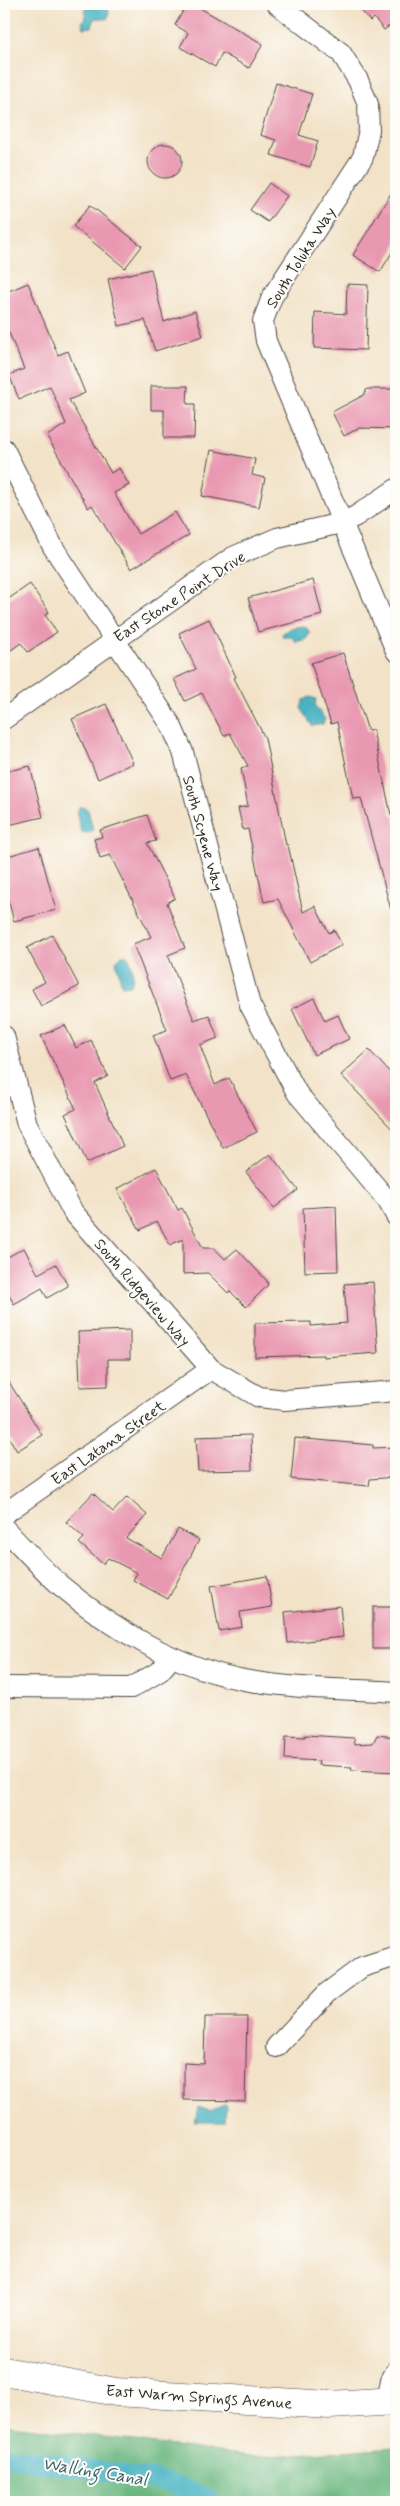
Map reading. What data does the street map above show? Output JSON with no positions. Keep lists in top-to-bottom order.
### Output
{
  "streets": {
    "street": [
      "South Toluka Way",
      "East Stone Point Drive",
      "South Scyene Way",
      "South Ridgeview Way",
      "East Latana Street",
      "East Warm Springs Avenue"
    ]
  },
  "crossings": [
    ["South Toluka Way", "East Stone Point Drive"],
    ["East Stone Point Drive", "South Scyene Way"],
    ["South Ridgeview Way", "East Latana Street"]
  ],
  "water": ["Walling Canal"]
}
